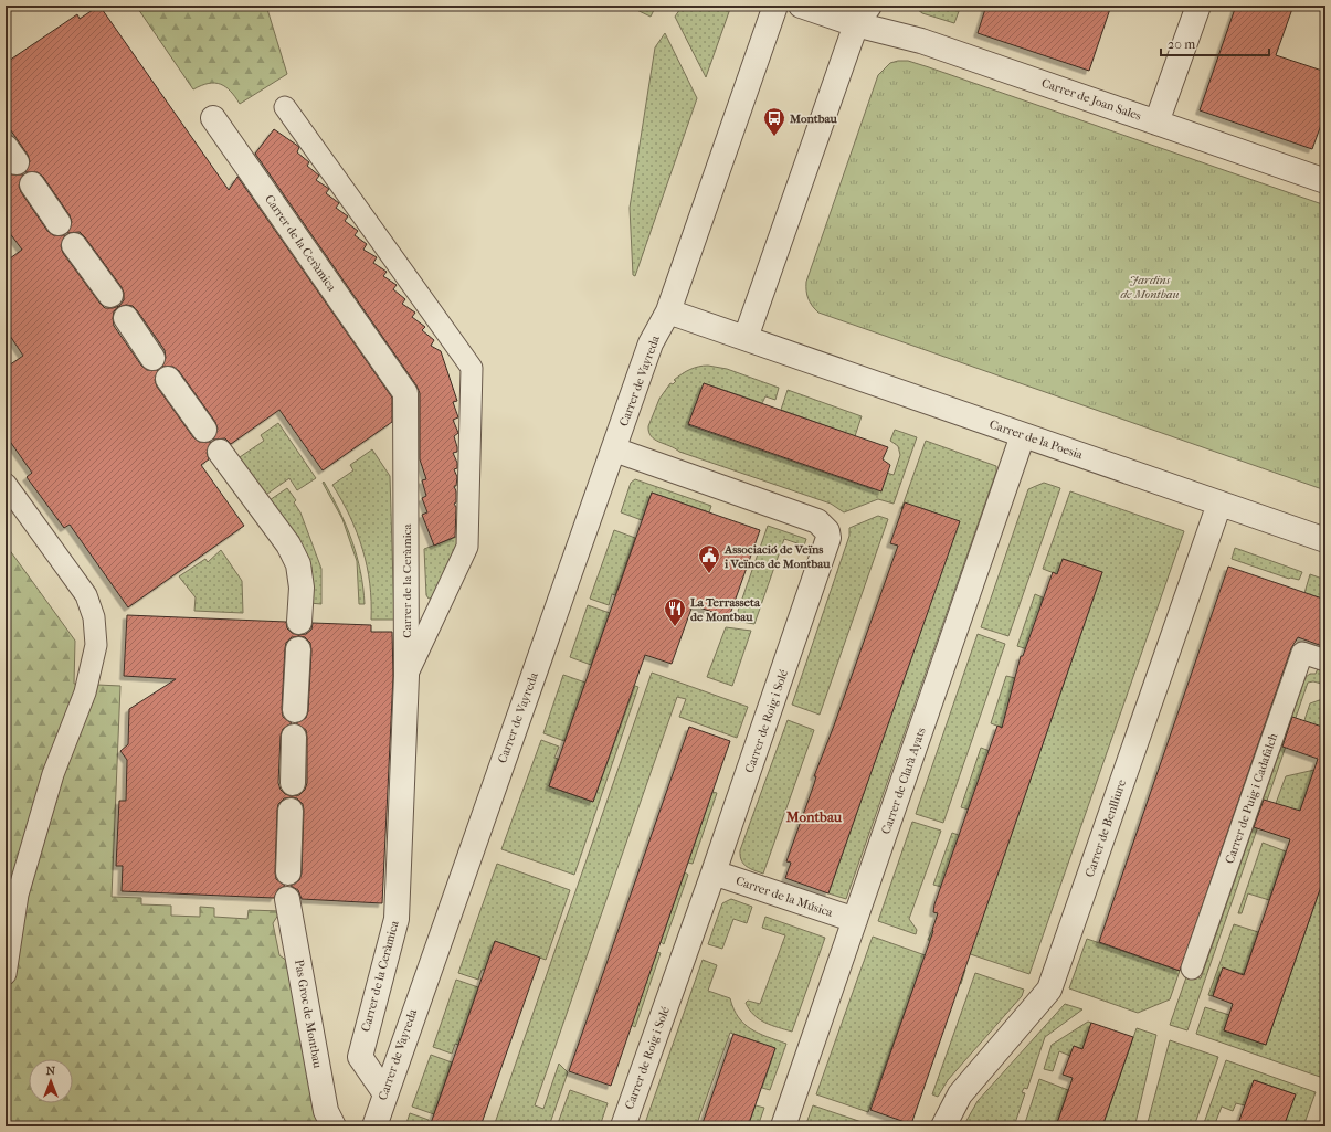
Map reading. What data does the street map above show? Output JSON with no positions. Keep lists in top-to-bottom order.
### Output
{
  "streets": {
    "street": [
      "Carrer de Joan Sales",
      "Carrer de la Ceràmica",
      "Carrer de Vayreda",
      "Carrer de la Poesia",
      "Carrer de Roig i Solé",
      "Carrer de Clarà Ayats",
      "Carrer de Benlliure",
      "Carrer de la Música",
      "Pas Groc de Montbau"
    ],
    "lane": ["Carrer de Puig i Cadafalch"]
  },
  "crossings": [
    ["Carrer de la Ceràmica", "Carrer de Vayreda"],
    ["Carrer de Vayreda", "Carrer de Roig i Solé"],
    ["Carrer de la Poesia", "Carrer de Clarà Ayats"],
    ["Carrer de la Poesia", "Carrer de Benlliure"],
    ["Carrer de Roig i Solé", "Carrer de la Música"],
    ["Carrer de Clarà Ayats", "Carrer de la Música"]
  ],
  "districts": ["Montbau"],
  "parks": ["Jardins de Montbau"],
  "places": {
    "bus stop": ["Montbau"],
    "public building": ["Associació de Veïns i Veïnes de Montbau"],
    "restaurant": ["La Terrasseta de Montbau"]
  },
  "scale_bar": "20 m",
  "north": "top"
}
